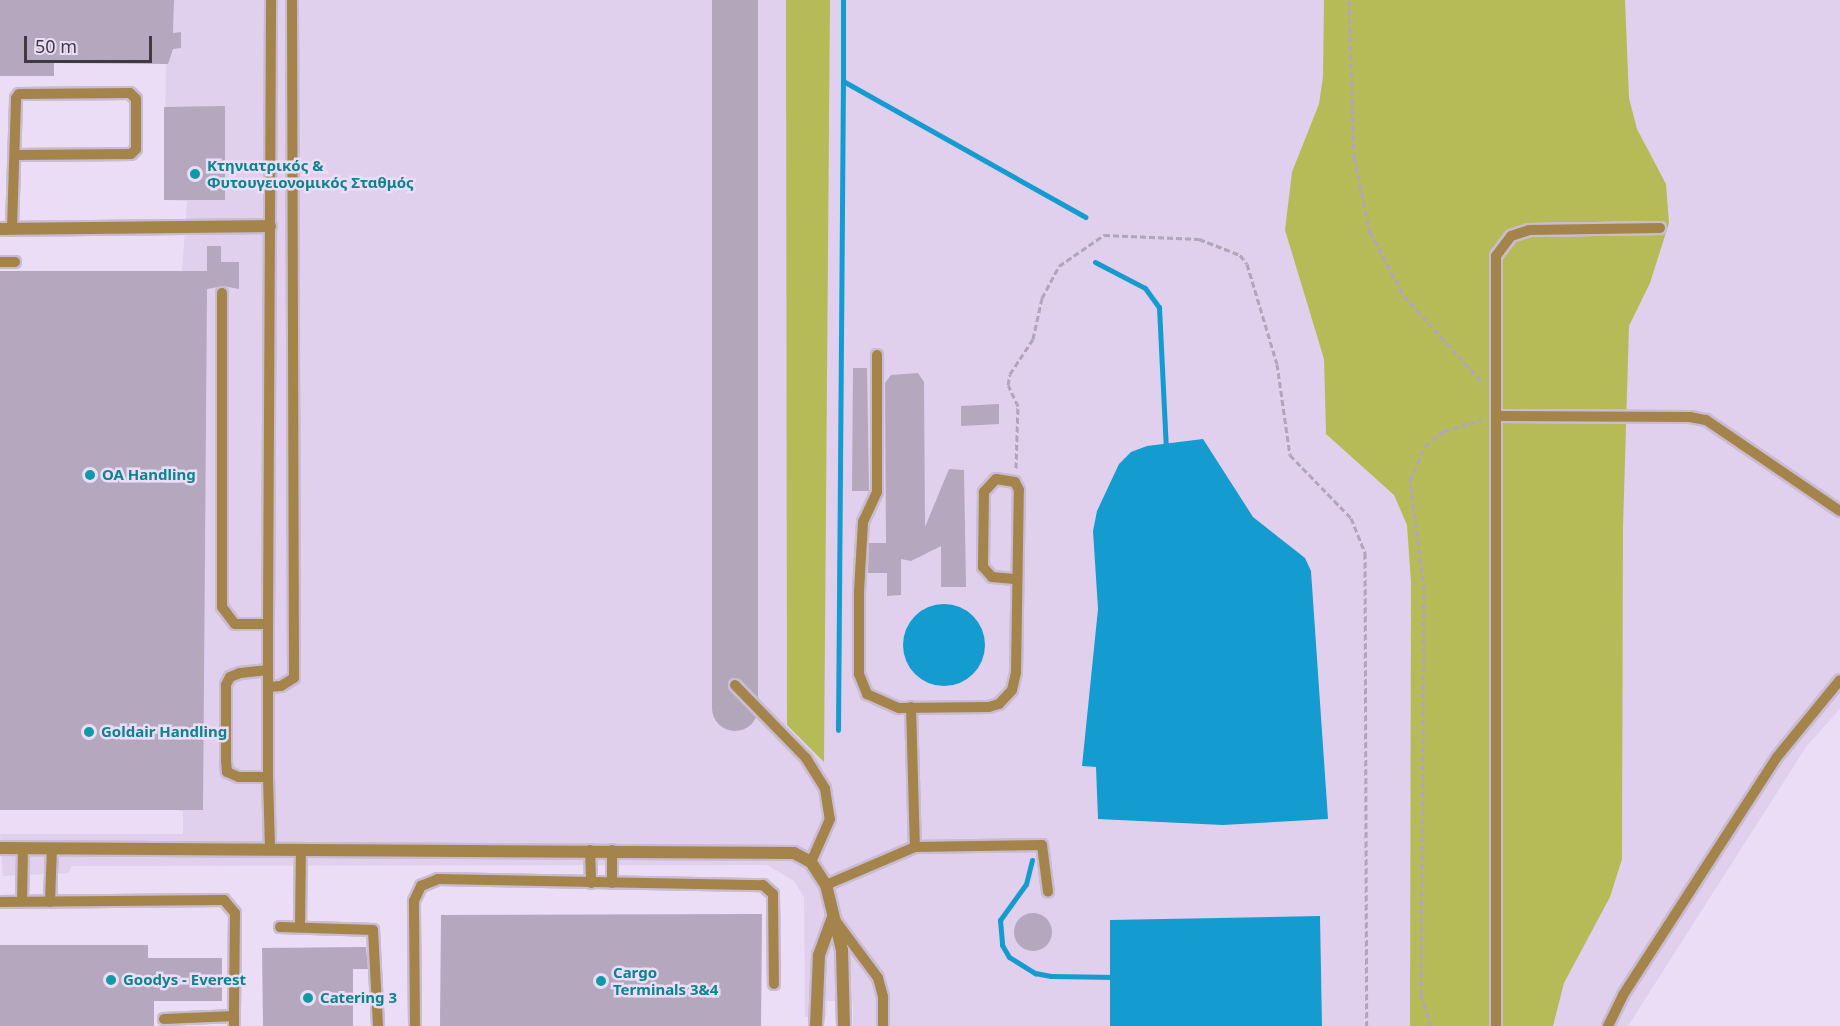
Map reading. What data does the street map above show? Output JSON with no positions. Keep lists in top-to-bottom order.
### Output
{
  "places": [
    "Κτηνιατρικός & Φυτουγειονομικός Σταθμός",
    "OA Handling",
    "Goldair Handling",
    "Goodys - Everest",
    "Cargo Terminals 3&4",
    "Catering 3"
  ],
  "scale_bar": "50 m"
}
